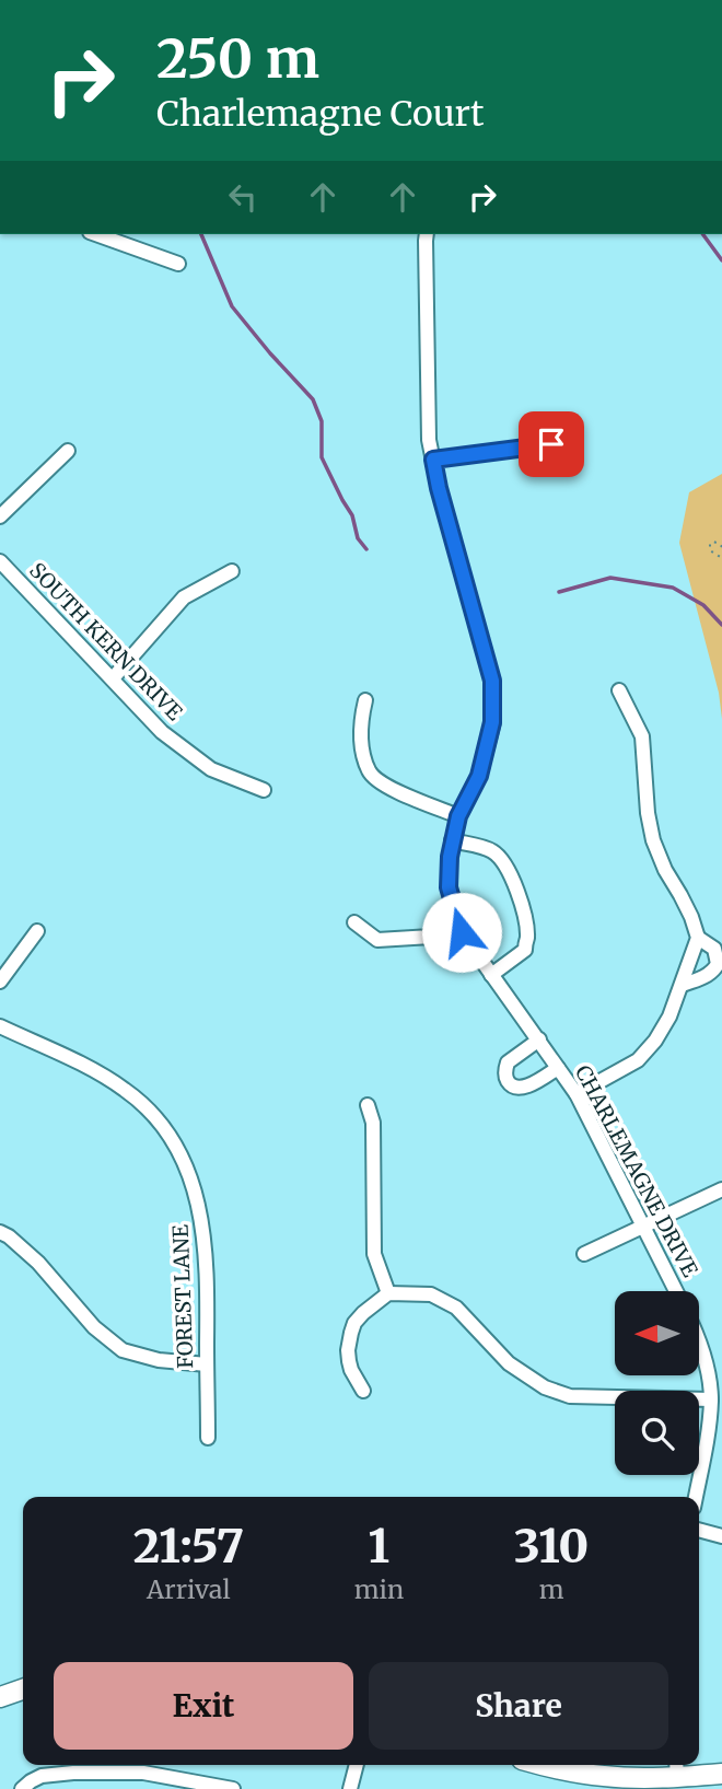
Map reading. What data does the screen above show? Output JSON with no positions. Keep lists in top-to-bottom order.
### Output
{
  "streets": {
    "street": ["SOUTH KERN DRIVE", "CHARLEMAGNE DRIVE", "FOREST LANE"]
  },
  "north": "left",
  "page": {
    "turn": ["250 m", "Charlemagne Court"],
    "eta": [
      "21:57",
      "Arrival",
      "1",
      "min",
      "310",
      "m"
    ],
    "buttons": ["Exit", "Share"]
  }
}
